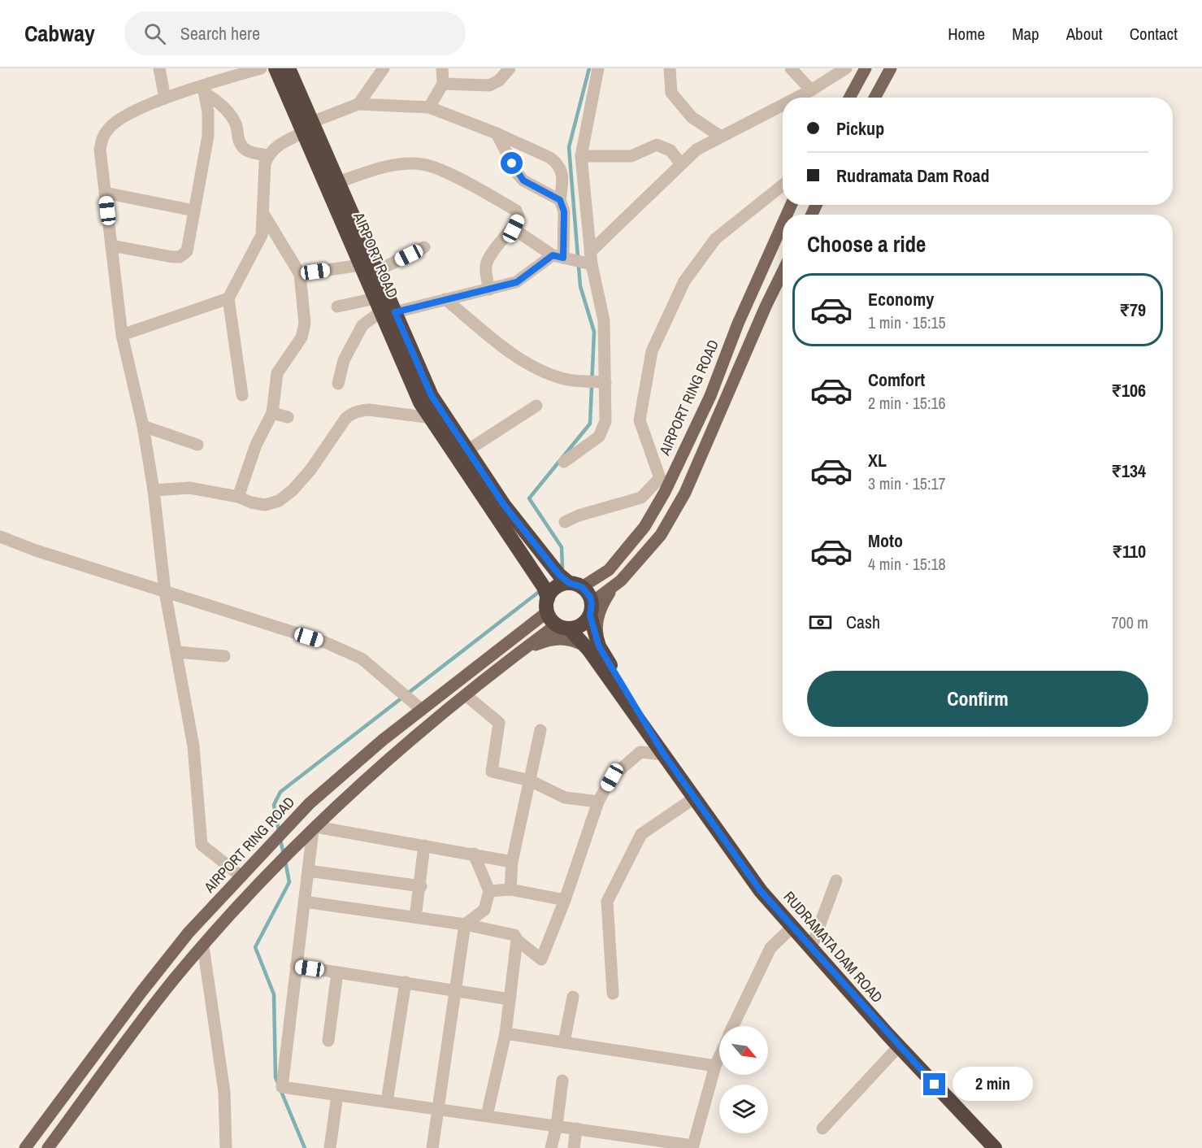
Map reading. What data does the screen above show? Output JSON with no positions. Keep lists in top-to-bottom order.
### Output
{
  "streets": {
    "highway": ["AIRPORT ROAD", "RUDRAMATA DAM ROAD"],
    "main road": ["AIRPORT RING ROAD"]
  },
  "crossings": [
    ["AIRPORT ROAD", "AIRPORT RING ROAD"]
  ],
  "north": "bottom right",
  "page": {
    "header": "Cabway",
    "search": "Search here",
    "nav": [
      "Home",
      "Map",
      "About",
      "Contact"
    ],
    "banner": ["Pickup", "Rudramata Dam Road"],
    "heading": "Choose a ride",
    "list": [
      {
        "name": "Economy",
        "note": "1 min · 15:15",
        "value": "₹79"
      },
      {
        "name": "Comfort",
        "note": "2 min · 15:16",
        "value": "₹106"
      },
      {
        "name": "XL",
        "note": "3 min · 15:17",
        "value": "₹134"
      },
      {
        "name": "Moto",
        "note": "4 min · 15:18",
        "value": "₹110"
      }
    ],
    "pay": ["Cash", "700 m"],
    "buttons": "Confirm",
    "bubble": "2 min"
  }
}
